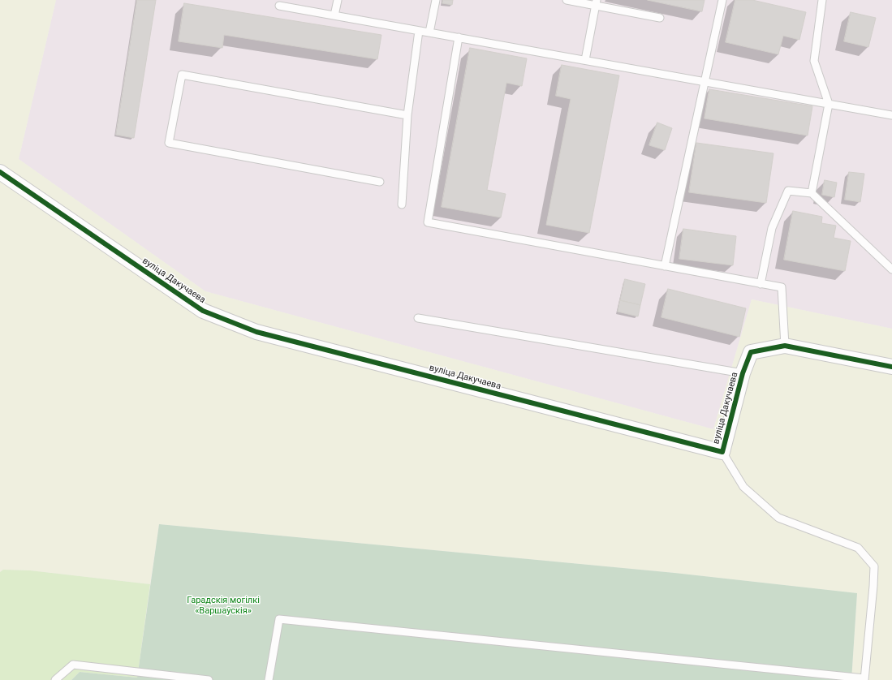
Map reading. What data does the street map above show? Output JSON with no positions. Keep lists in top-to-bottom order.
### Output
{
  "streets": {
    "street": ["вуліца Дакучаева"]
  },
  "parks": ["Гарадскія могілкі «Варшаўскія»"]
}
